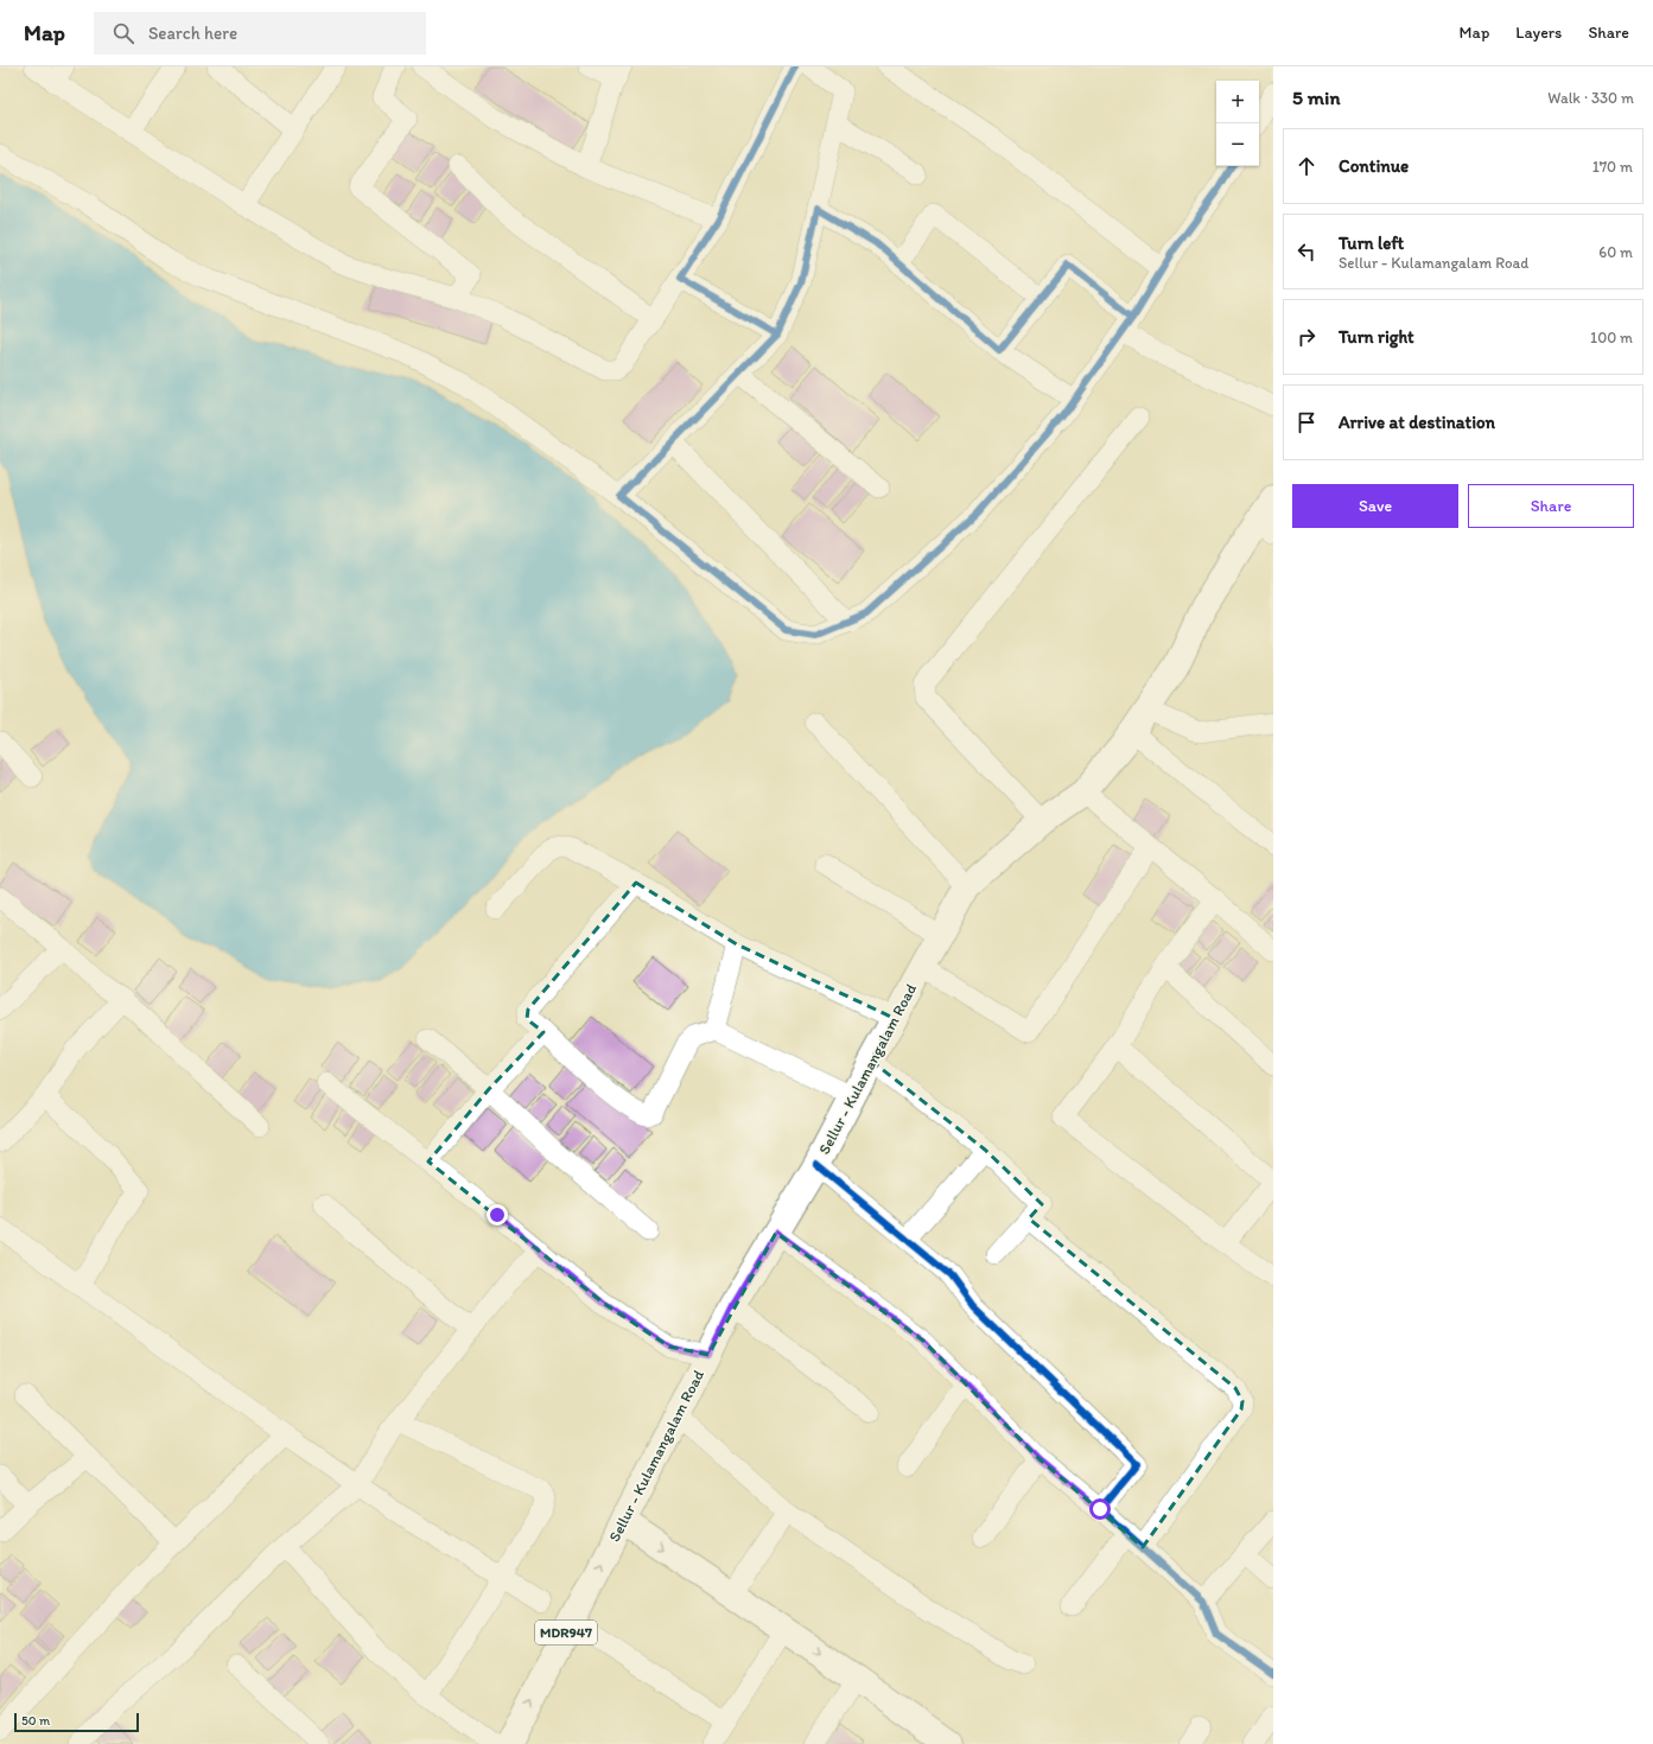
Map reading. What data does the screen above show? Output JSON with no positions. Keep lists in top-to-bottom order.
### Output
{
  "streets": {
    "main road": ["Sellur - Kulamangalam Road", "MDR947"]
  },
  "scale_bar": "50 m",
  "page": {
    "header": "Map",
    "search": "Search here",
    "nav": ["Map", "Layers", "Share"],
    "heading": ["5 min", "Walk · 330 m"],
    "map_buttons": ["+", "−"],
    "list": [
      ["Continue", "170 m"],
      ["Turn left", "Sellur - Kulamangalam Road", "60 m"],
      ["Turn right", "100 m"],
      "Arrive at destination"
    ],
    "buttons": ["Save", "Share"],
    "scale": "50 m"
  }
}
